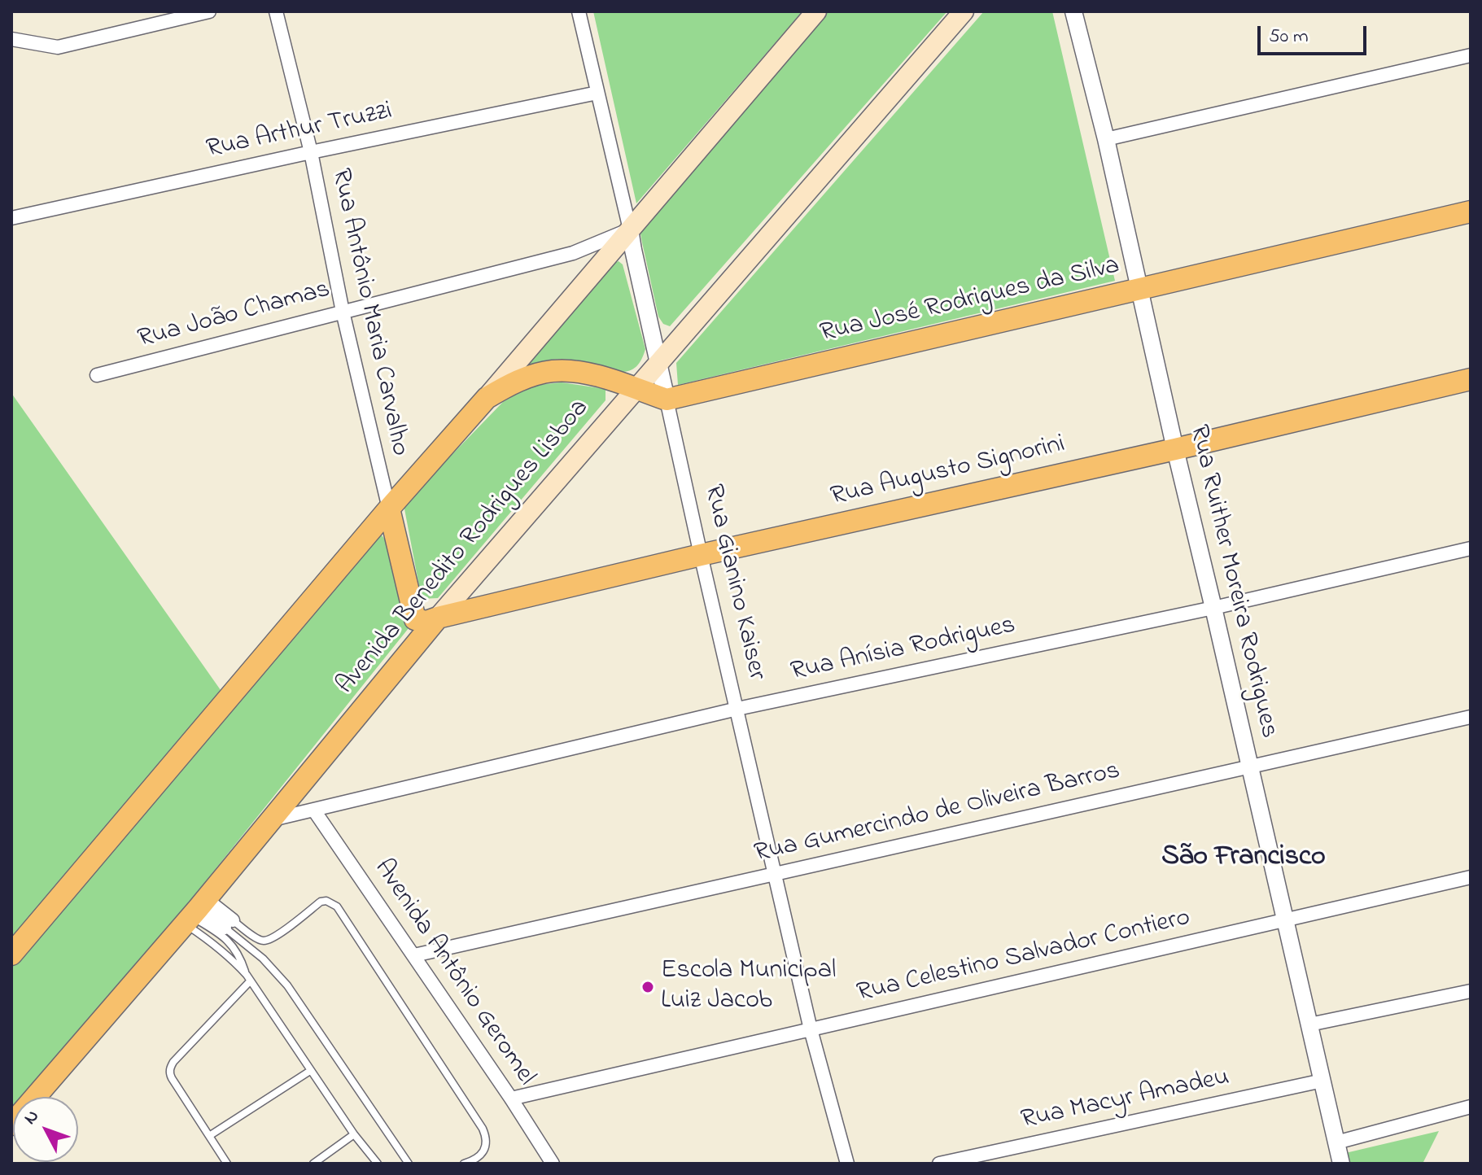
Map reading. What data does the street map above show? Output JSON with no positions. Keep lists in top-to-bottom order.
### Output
{
  "streets": {
    "main road": ["Rua José Rodrigues da Silva", "Rua Augusto Signorini", "Avenida Benedito Rodrigues Lisboa"],
    "street": [
      "Rua Arthur Truzzi",
      "Rua Antônio Maria Carvalho",
      "Rua João Chamas",
      "Rua Ruither Moreira Rodrigues",
      "Rua Gianino Kaiser",
      "Rua Anísia Rodrigues",
      "Rua Gumercindo de Oliveira Barros",
      "Rua Celestino Salvador Contiero",
      "Avenida Antônio Geromel",
      "Rua Macyr Amadeu"
    ]
  },
  "crossings": [
    ["Rua Arthur Truzzi", "Rua Antônio Maria Carvalho"],
    ["Rua Arthur Truzzi", "Rua Gianino Kaiser"],
    ["Rua José Rodrigues da Silva", "Rua Ruither Moreira Rodrigues"],
    ["Rua José Rodrigues da Silva", "Rua Gianino Kaiser"],
    ["Rua Antônio Maria Carvalho", "Rua João Chamas"],
    ["Rua João Chamas", "Rua Gianino Kaiser"],
    ["Rua Augusto Signorini", "Avenida Benedito Rodrigues Lisboa"],
    ["Rua Augusto Signorini", "Rua Ruither Moreira Rodrigues"],
    ["Rua Augusto Signorini", "Rua Gianino Kaiser"],
    ["Avenida Benedito Rodrigues Lisboa", "Rua Gianino Kaiser"],
    ["Avenida Benedito Rodrigues Lisboa", "Rua Anísia Rodrigues"],
    ["Rua Ruither Moreira Rodrigues", "Rua Anísia Rodrigues"],
    ["Rua Ruither Moreira Rodrigues", "Rua Gumercindo de Oliveira Barros"],
    ["Rua Ruither Moreira Rodrigues", "Rua Celestino Salvador Contiero"],
    ["Rua Ruither Moreira Rodrigues", "Rua Macyr Amadeu"],
    ["Rua Gianino Kaiser", "Rua Anísia Rodrigues"],
    ["Rua Gianino Kaiser", "Rua Gumercindo de Oliveira Barros"],
    ["Rua Gianino Kaiser", "Rua Celestino Salvador Contiero"],
    ["Rua Anísia Rodrigues", "Avenida Antônio Geromel"],
    ["Rua Gumercindo de Oliveira Barros", "Avenida Antônio Geromel"],
    ["Rua Celestino Salvador Contiero", "Avenida Antônio Geromel"]
  ],
  "districts": ["São Francisco"],
  "places": ["Escola Municipal Luiz Jacob"],
  "scale_bar": "50 m",
  "north": "top left"
}
